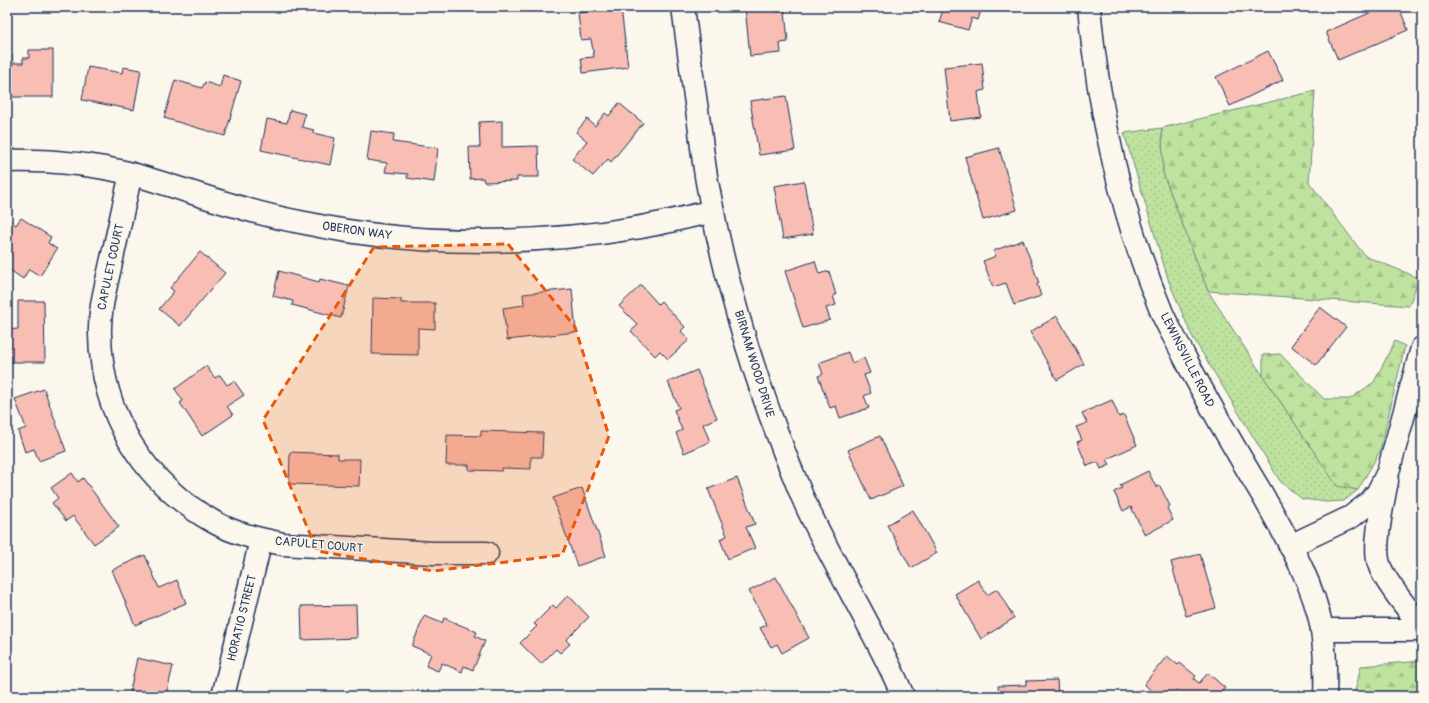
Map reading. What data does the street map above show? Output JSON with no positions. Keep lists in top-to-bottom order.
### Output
{
  "streets": {
    "street": [
      "OBERON WAY",
      "CAPULET COURT",
      "LEWINSVILLE ROAD",
      "BIRNAM WOOD DRIVE",
      "HORATIO STREET"
    ]
  },
  "crossings": [
    ["OBERON WAY", "CAPULET COURT"],
    ["OBERON WAY", "BIRNAM WOOD DRIVE"],
    ["CAPULET COURT", "HORATIO STREET"]
  ]
}
